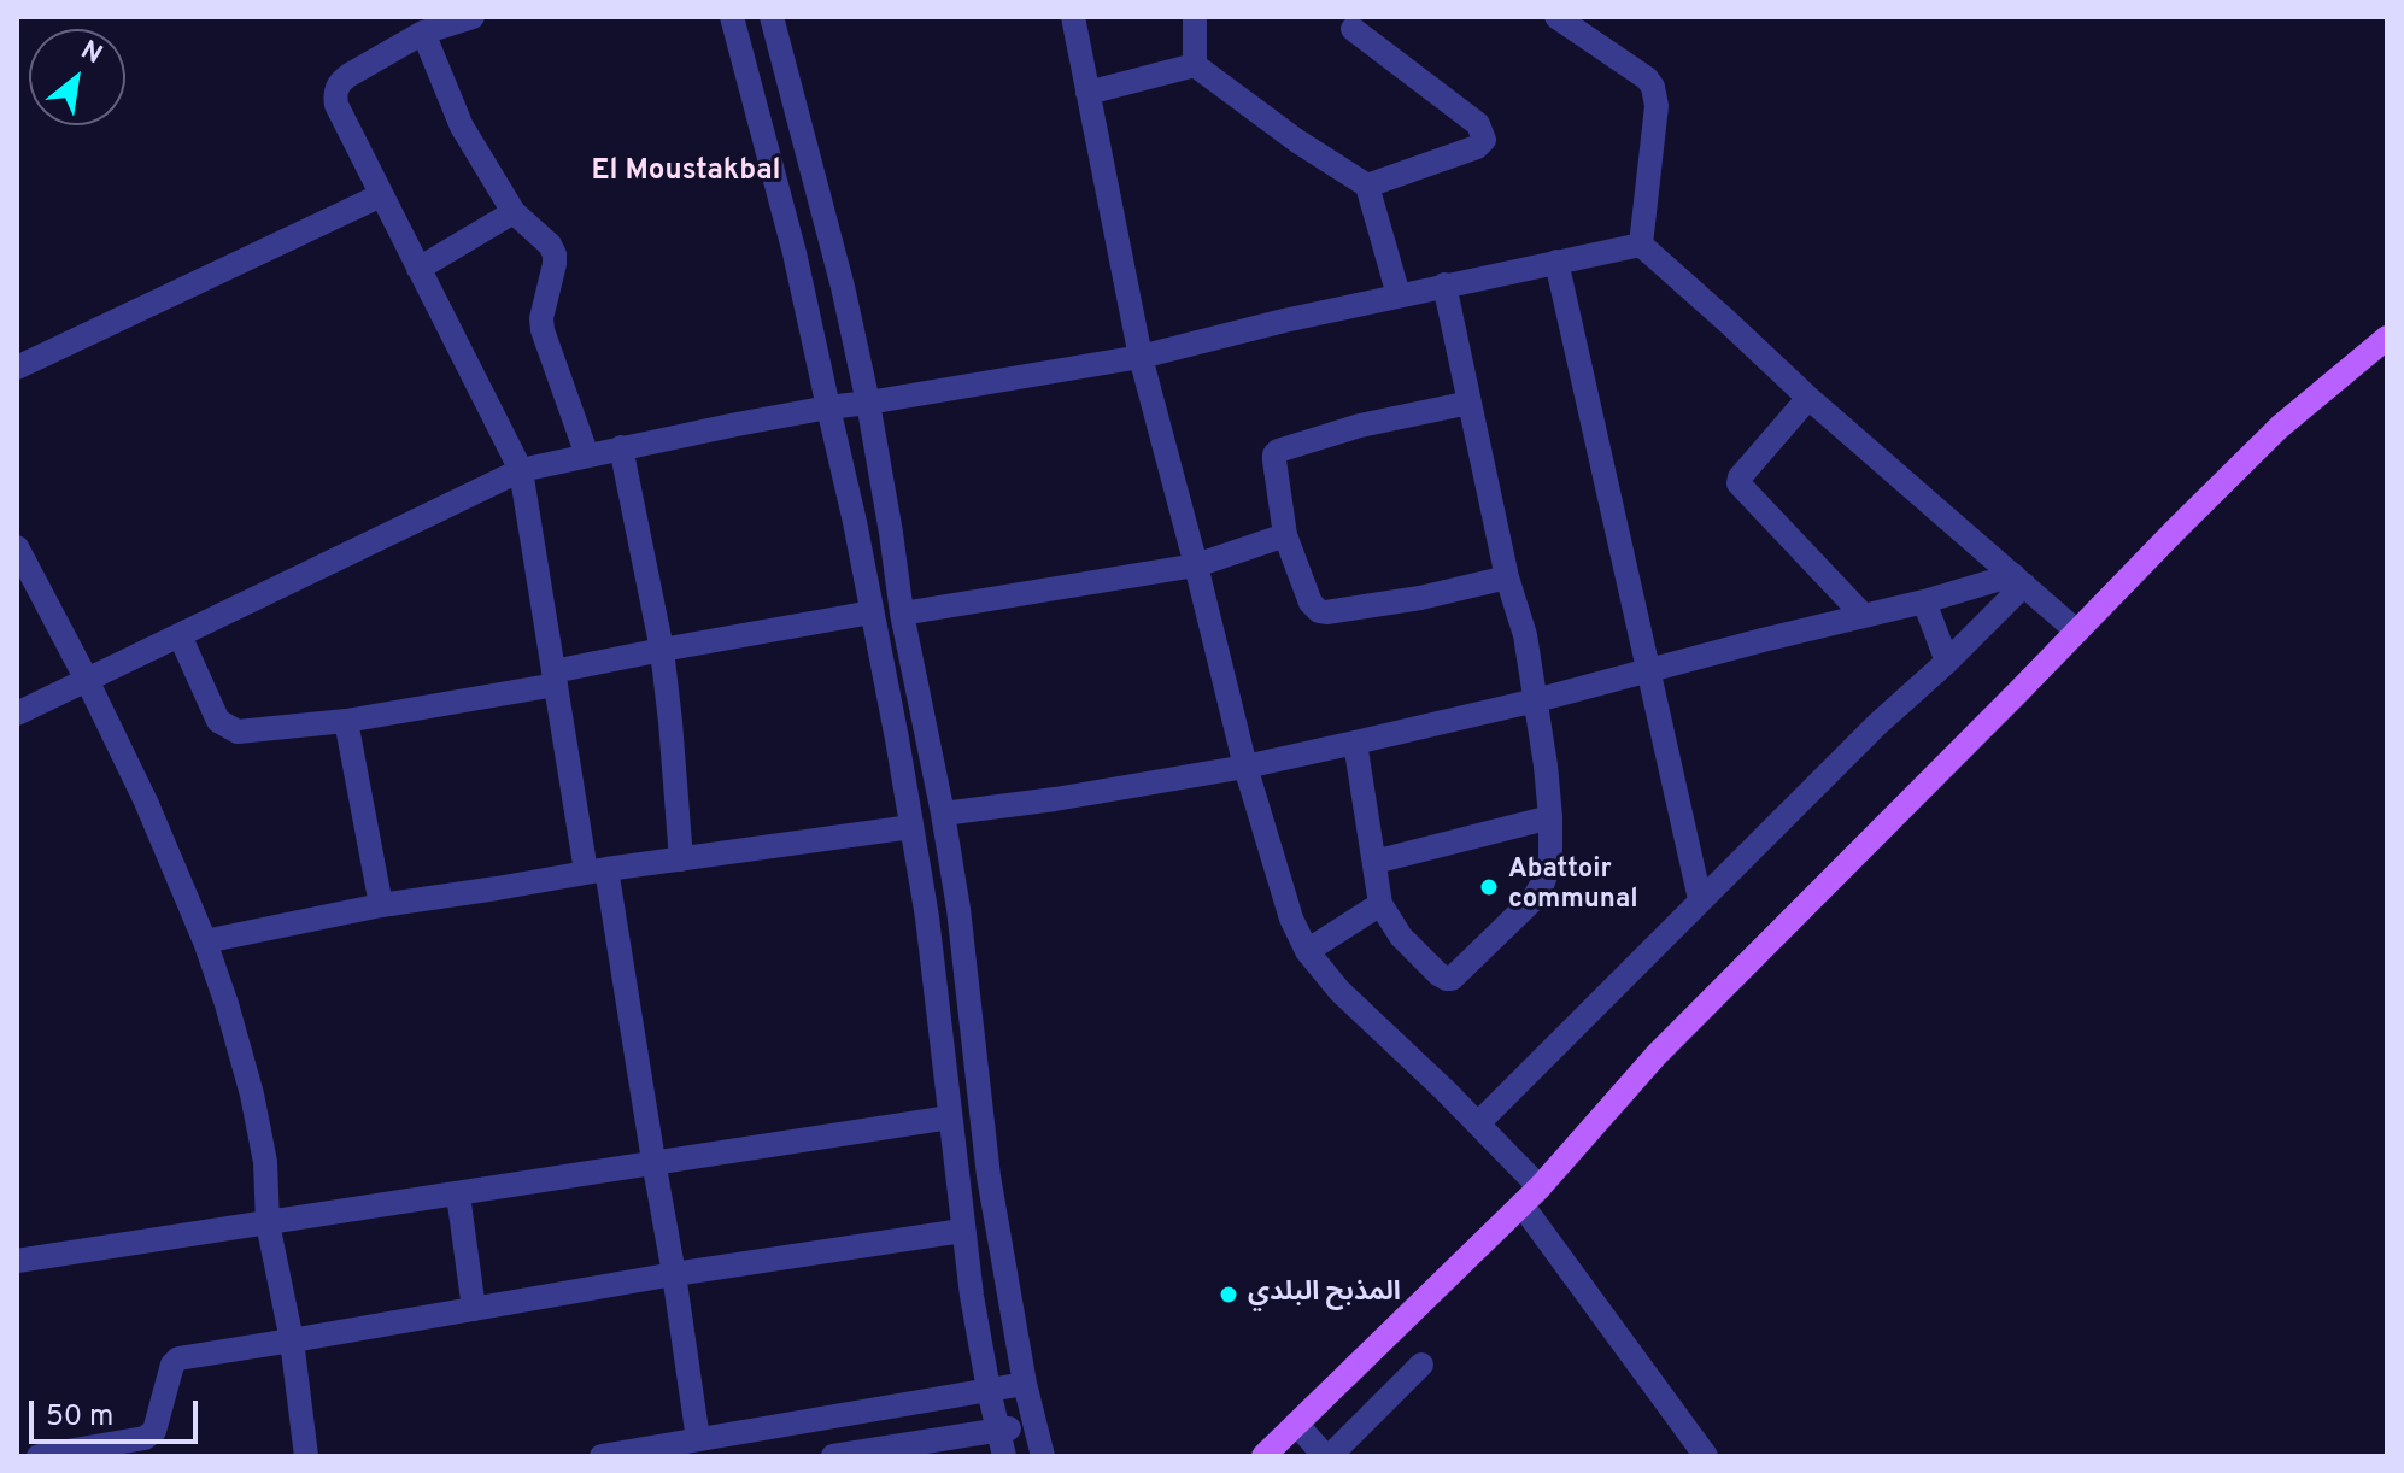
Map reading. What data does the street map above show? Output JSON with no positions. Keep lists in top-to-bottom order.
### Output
{
  "districts": ["El Moustakbal"],
  "places": ["Abattoir communal", "المذبح البلدي"],
  "scale_bar": "50 m",
  "north": "top right"
}
